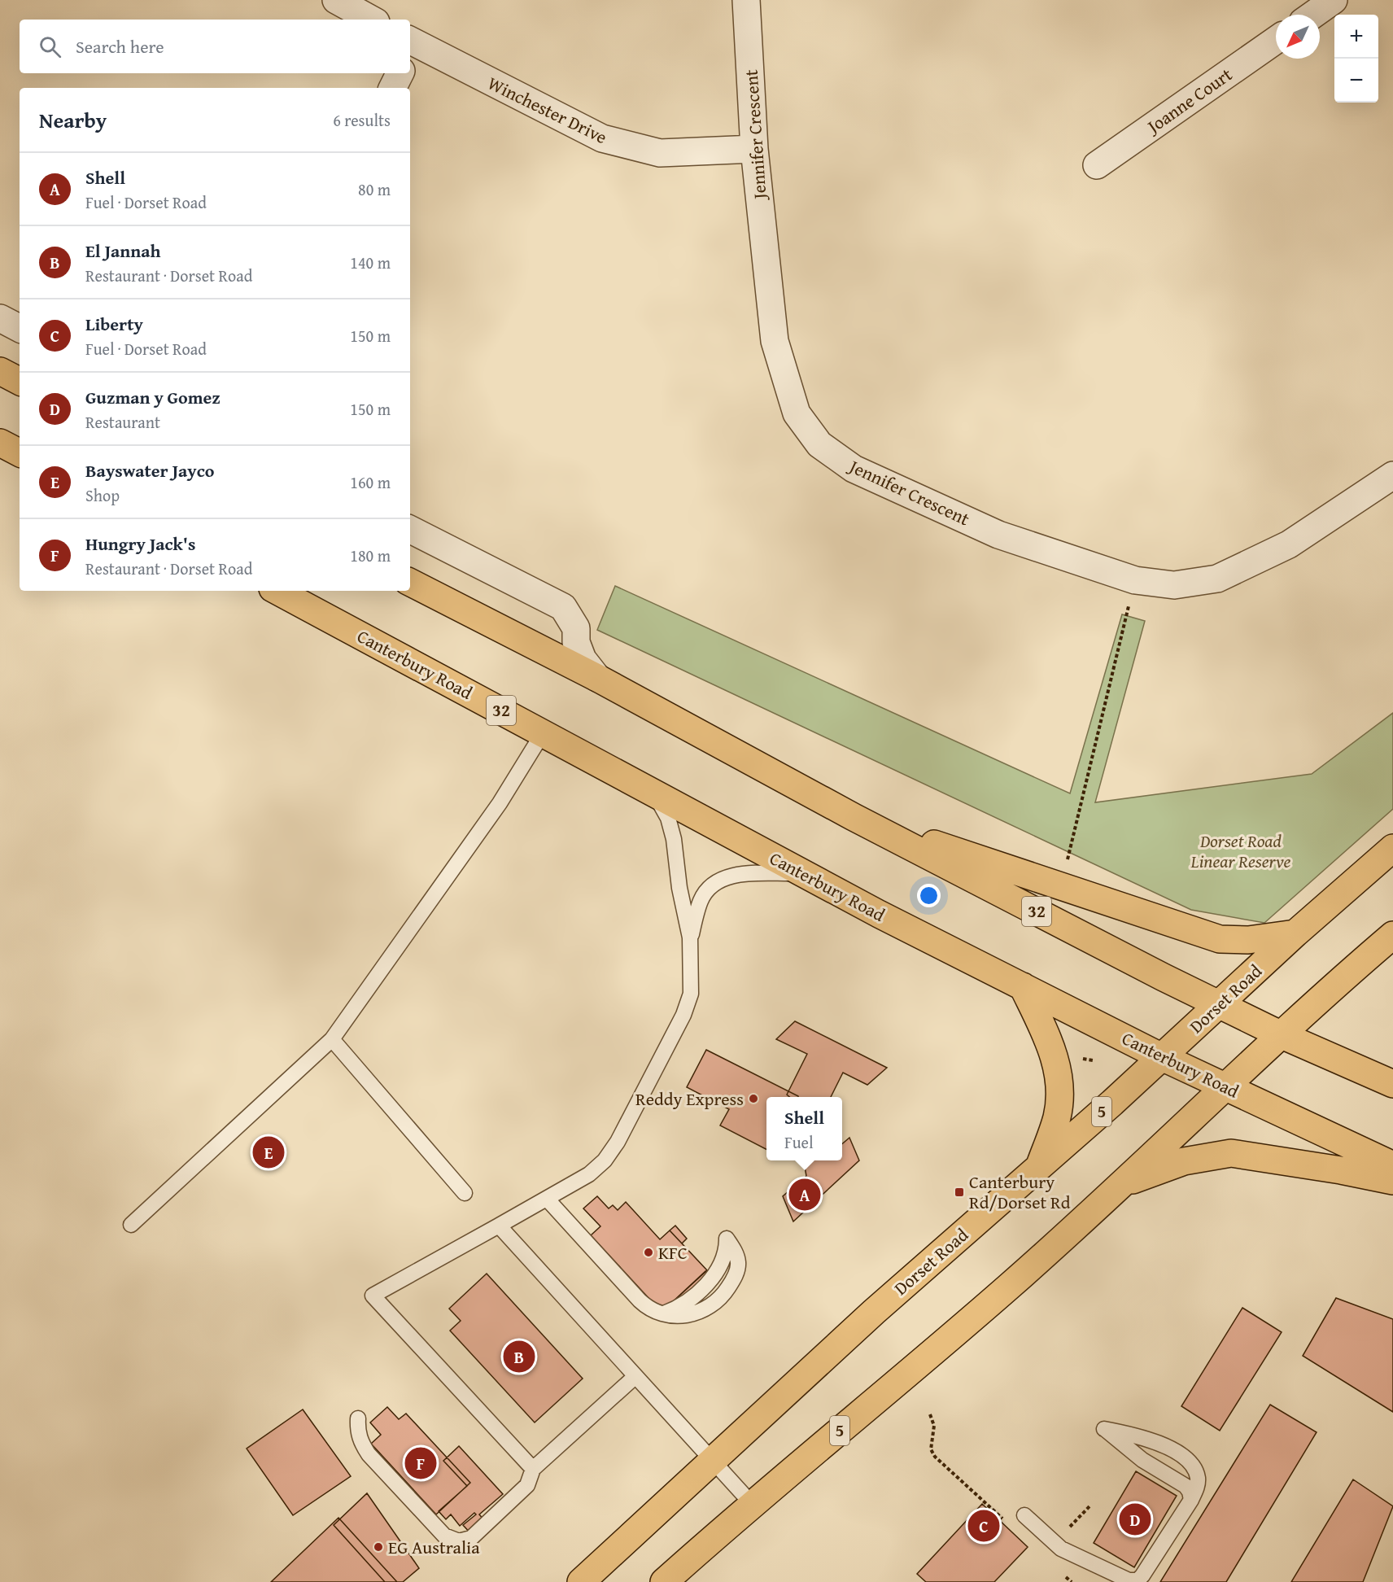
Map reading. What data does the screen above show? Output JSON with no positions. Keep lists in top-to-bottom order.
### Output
{
  "streets": {
    "main road": [
      "Canterbury Road",
      "32",
      "Dorset Road",
      "5"
    ],
    "street": ["Joanne Court", "Winchester Drive", "Jennifer Crescent"]
  },
  "crossings": [
    ["Winchester Drive", "Jennifer Crescent"],
    ["Canterbury Road", "Dorset Road"],
    ["Canterbury Road", "5"],
    ["32", "Dorset Road"],
    ["32", "5"]
  ],
  "parks": ["Dorset Road Linear Reserve"],
  "places": {
    "other": ["Reddy Express", "KFC", "EG Australia"],
    "transit": ["Canterbury Rd/Dorset Rd"]
  },
  "north": "bottom left",
  "page": {
    "map_buttons": ["+", "−"],
    "search": "Search here",
    "heading": ["Nearby", "6 results"],
    "list": [
      {
        "mark": "A",
        "name": "Shell",
        "note": "Fuel · Dorset Road",
        "value": "80 m"
      },
      {
        "mark": "B",
        "name": "El Jannah",
        "note": "Restaurant · Dorset Road",
        "value": "140 m"
      },
      {
        "mark": "C",
        "name": "Liberty",
        "note": "Fuel · Dorset Road",
        "value": "150 m"
      },
      {
        "mark": "D",
        "name": "Guzman y Gomez",
        "note": "Restaurant",
        "value": "150 m"
      },
      {
        "mark": "E",
        "name": "Bayswater Jayco",
        "note": "Shop",
        "value": "160 m"
      },
      {
        "mark": "F",
        "name": "Hungry Jack's",
        "note": "Restaurant · Dorset Road",
        "value": "180 m"
      }
    ],
    "popup": ["Shell", "Fuel"],
    "pins": [
      "E",
      "A",
      "B",
      "F",
      "D",
      "C"
    ]
  }
}
